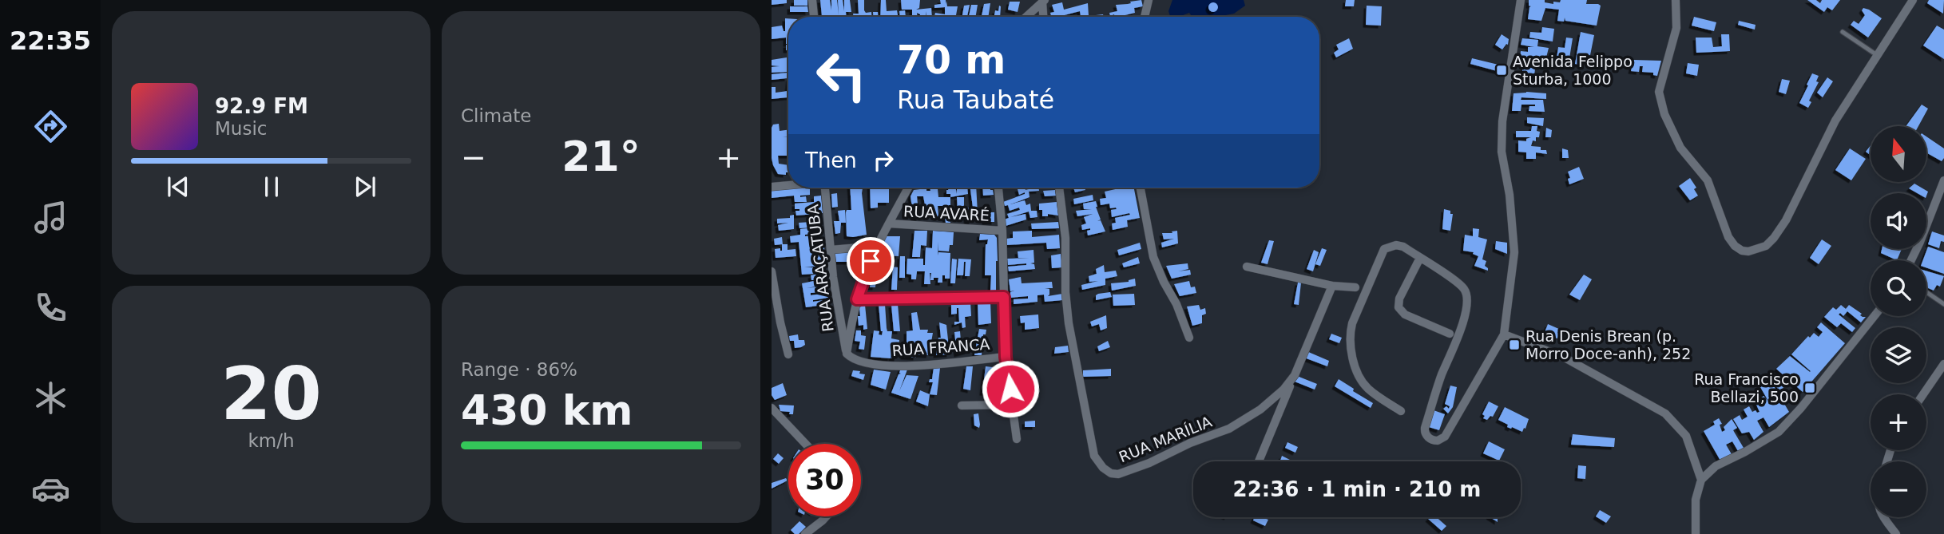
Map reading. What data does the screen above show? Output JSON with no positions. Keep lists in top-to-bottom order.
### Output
{
  "streets": {
    "street": [
      "RUA AVARÉ",
      "RUA ARAÇATUBA",
      "RUA FRANCA",
      "RUA MARÍLIA"
    ]
  },
  "crossings": [
    ["RUA ARAÇATUBA", "RUA FRANCA"]
  ],
  "places": {
    "transit": ["Avenida Felippo Sturba, 1000", "Rua Denis Brean (p. Morro Doce-anh), 252", "Rua Francisco Bellazi, 500"]
  },
  "north": "top",
  "page": {
    "tabs": "22:35",
    "tile": [
      "Climate",
      ["20", "km/h"],
      ["Range · 86%", "430 km"]
    ],
    "turn": ["70 m", "Rua Taubaté"],
    "song": ["92.9 FM", "Music"],
    "map_buttons": ["+", "−"],
    "heat": ["−", "21°", "+"],
    "then": "Then",
    "limit": "30",
    "trip": "22:36 · 1 min · 210 m"
  }
}
